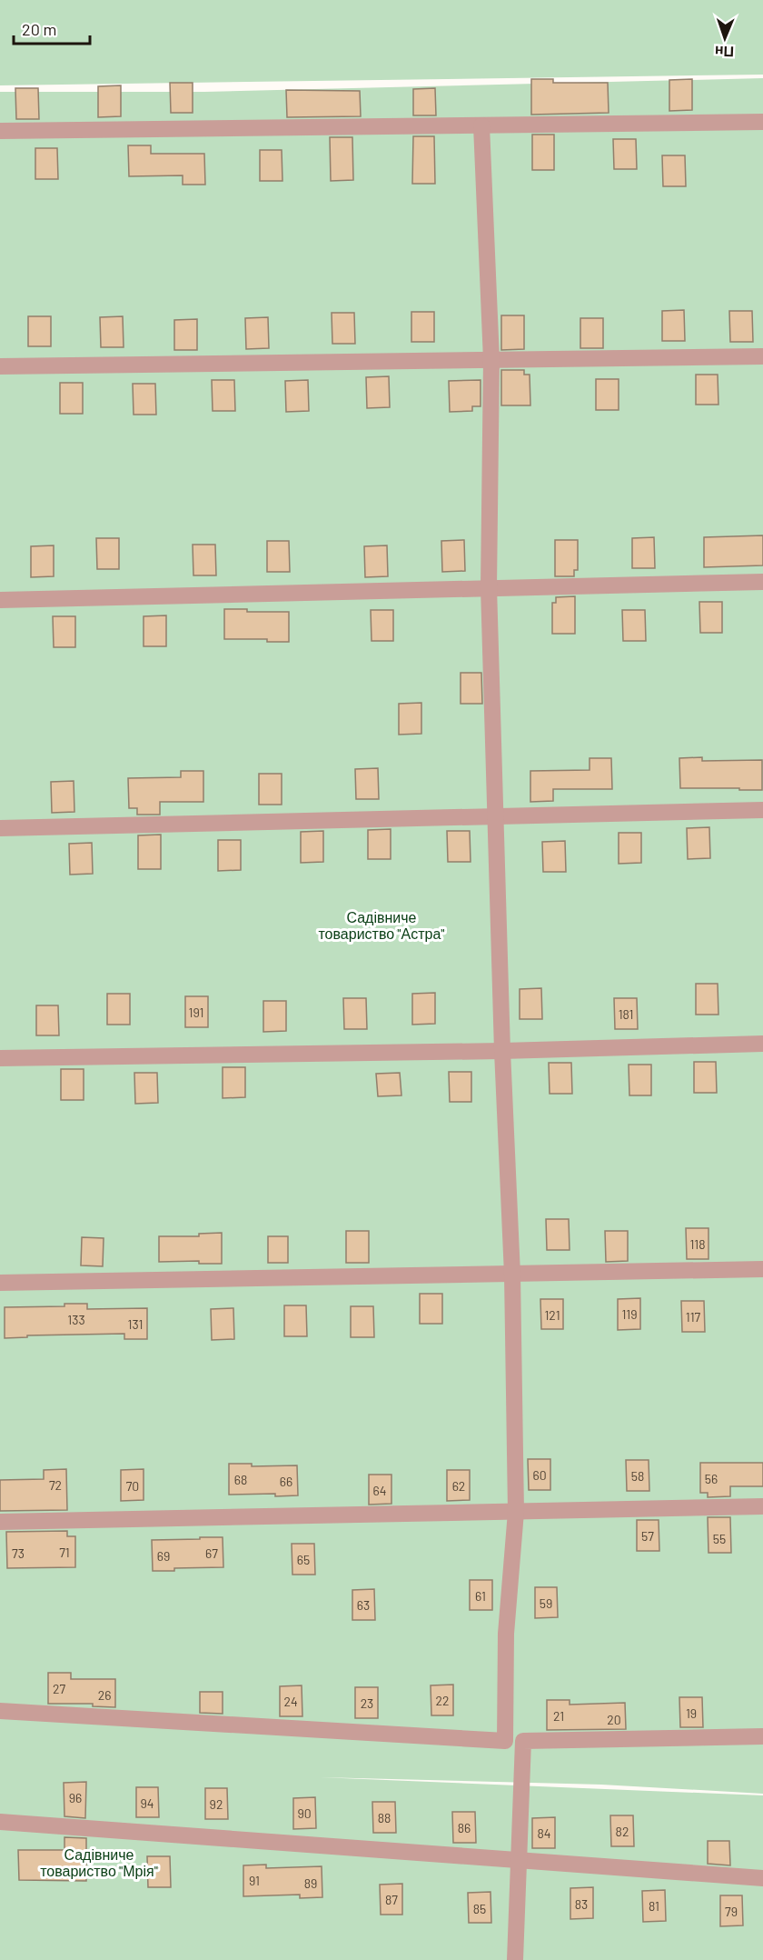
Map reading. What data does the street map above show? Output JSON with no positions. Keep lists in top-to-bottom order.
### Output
{
  "parks": ["Садівниче товариство \"Астра\"", "Садівниче товариство \"Мрія\""],
  "house_numbers": [
    "191",
    "181",
    "118",
    "119",
    "121",
    "117",
    "133",
    "131",
    "60",
    "58",
    "56",
    "68",
    "66",
    "72",
    "70",
    "62",
    "64",
    "57",
    "55",
    "71",
    "73",
    "67",
    "69",
    "65",
    "61",
    "59",
    "63",
    "27",
    "26",
    "22",
    "24",
    "23",
    "19",
    "21",
    "20",
    "96",
    "94",
    "92",
    "90",
    "88",
    "86",
    "82",
    "84",
    "91",
    "89",
    "87",
    "83",
    "81",
    "85",
    "79"
  ],
  "scale_bar": "20 m",
  "north": "bottom"
}
